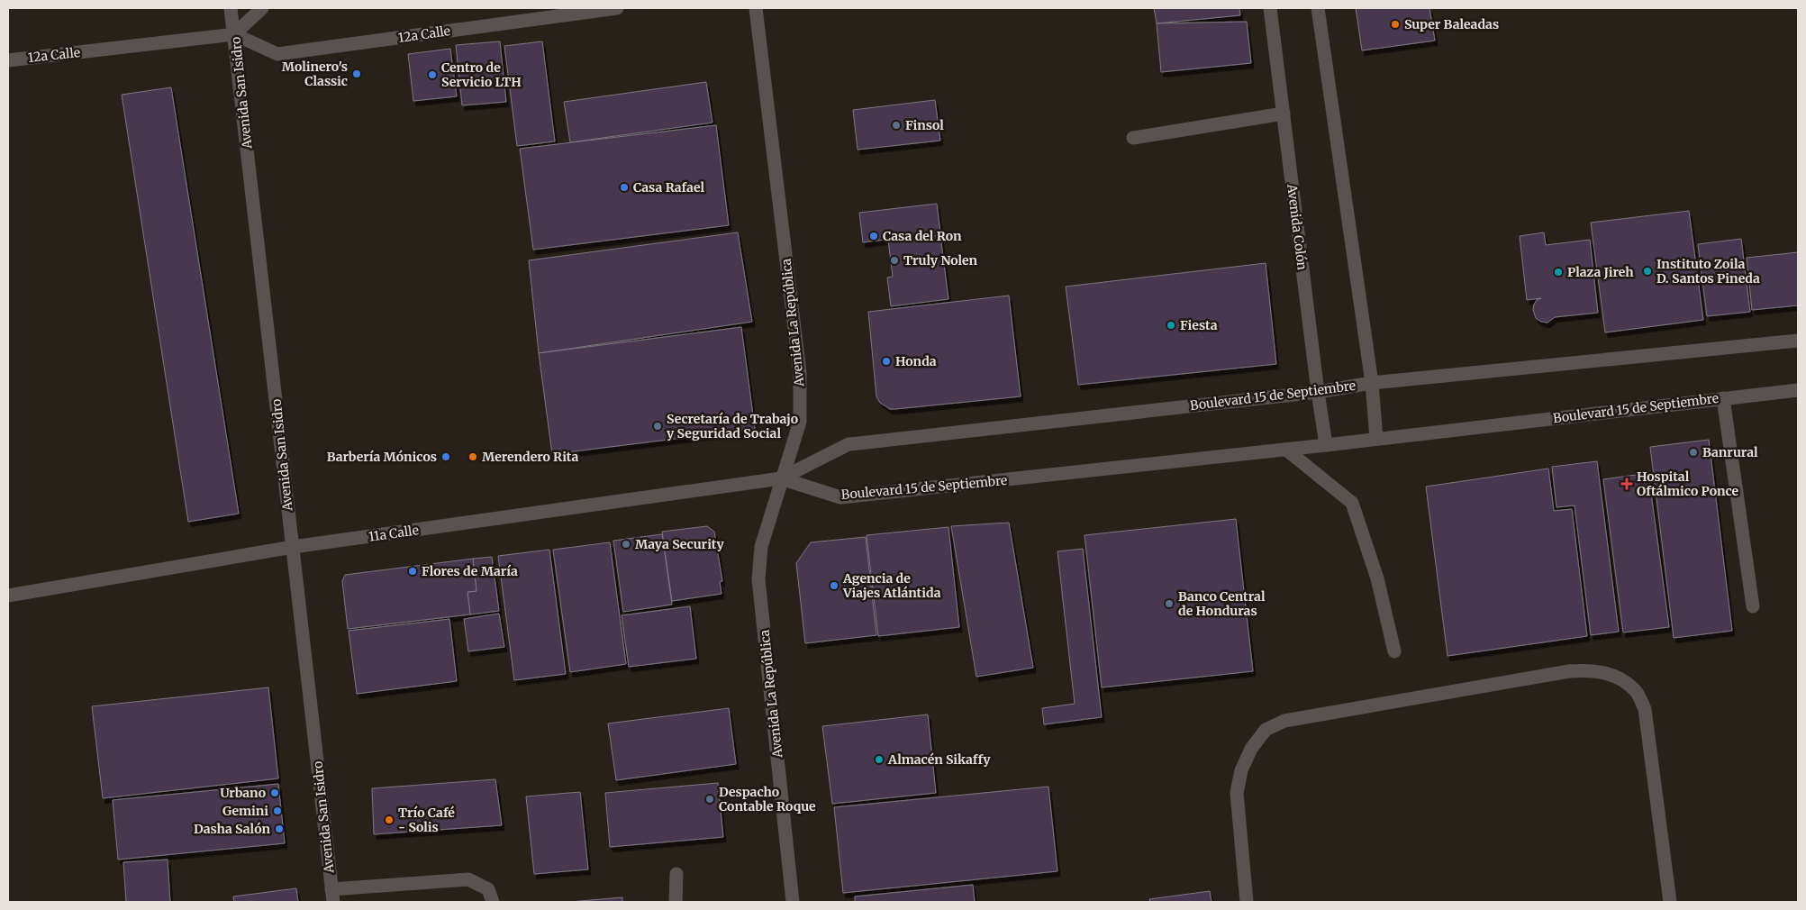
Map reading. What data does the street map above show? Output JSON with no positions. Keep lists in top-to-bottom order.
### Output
{
  "streets": {
    "street": [
      "12a Calle",
      "Avenida San Isidro",
      "Avenida Colón",
      "Avenida La República",
      "Boulevard 15 de Septiembre",
      "11a Calle"
    ]
  },
  "crossings": [
    ["12a Calle", "Avenida San Isidro"],
    ["Avenida San Isidro", "11a Calle"],
    ["Avenida Colón", "Boulevard 15 de Septiembre"],
    ["Avenida La República", "Boulevard 15 de Septiembre"],
    ["Avenida La República", "11a Calle"],
    ["Boulevard 15 de Septiembre", "11a Calle"]
  ],
  "places": {
    "other": [
      "Super Baleadas",
      "Molinero's Classic",
      "Centro de Servicio LTH",
      "Finsol",
      "Casa Rafael",
      "Casa del Ron",
      "Truly Nolen",
      "Instituto Zoila D. Santos Pineda",
      "Plaza Jireh",
      "Fiesta",
      "Honda",
      "Secretaría de Trabajo y Seguridad Social",
      "Banrural",
      "Barbería Mónicos",
      "Merendero Rita",
      "Maya Security",
      "Flores de María",
      "Agencia de Viajes Atlántida",
      "Banco Central de Honduras",
      "Almacén Sikaffy",
      "Urbano",
      "Despacho Contable Roque",
      "Gemini",
      "Trío Café - Solis",
      "Dasha Salón"
    ],
    "health": ["Hospital Oftálmico Ponce"]
  }
}
